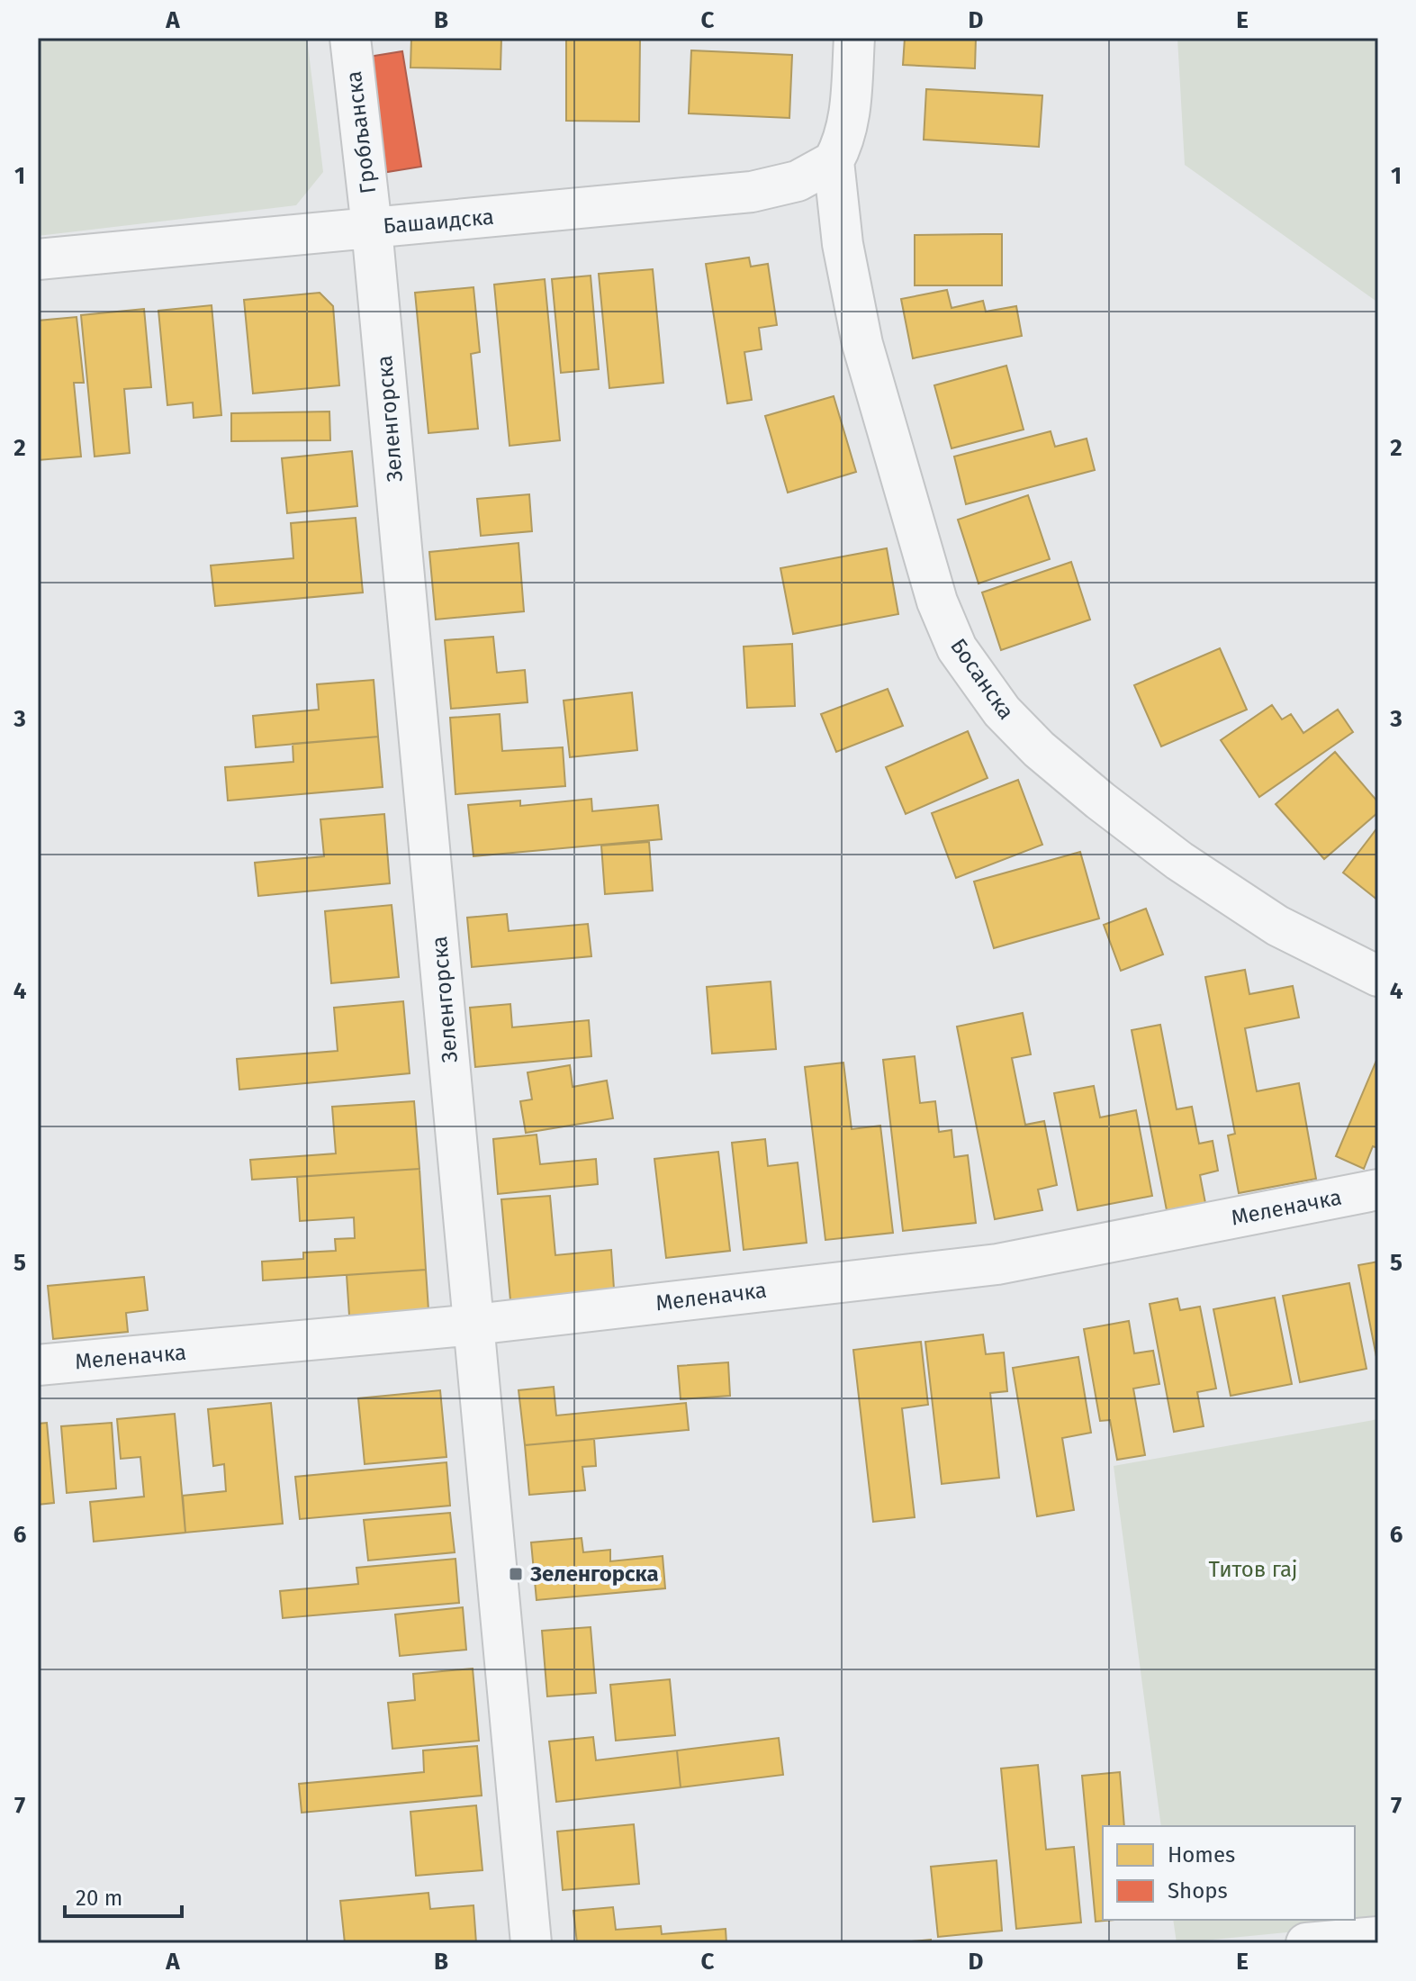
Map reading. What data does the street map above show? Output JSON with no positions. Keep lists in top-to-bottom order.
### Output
{
  "streets": {
    "street": [
      "Гробљанска",
      "Башаидска",
      "Зеленгорска",
      "Босанска",
      "Меленачка"
    ]
  },
  "crossings": [
    ["Гробљанска", "Башаидска"],
    ["Гробљанска", "Зеленгорска"],
    ["Башаидска", "Зеленгорска"],
    ["Башаидска", "Босанска"],
    ["Зеленгорска", "Меленачка"]
  ],
  "parks": ["Титов гај"],
  "places": {
    "transit": ["Зеленгорска"]
  },
  "legend": ["Homes", "Shops"],
  "scale_bar": "20 m",
  "grid": {
    "columns": [
      "A",
      "B",
      "C",
      "D",
      "E"
    ],
    "rows": [
      "1",
      "2",
      "3",
      "4",
      "5",
      "6",
      "7"
    ]
  }
}
